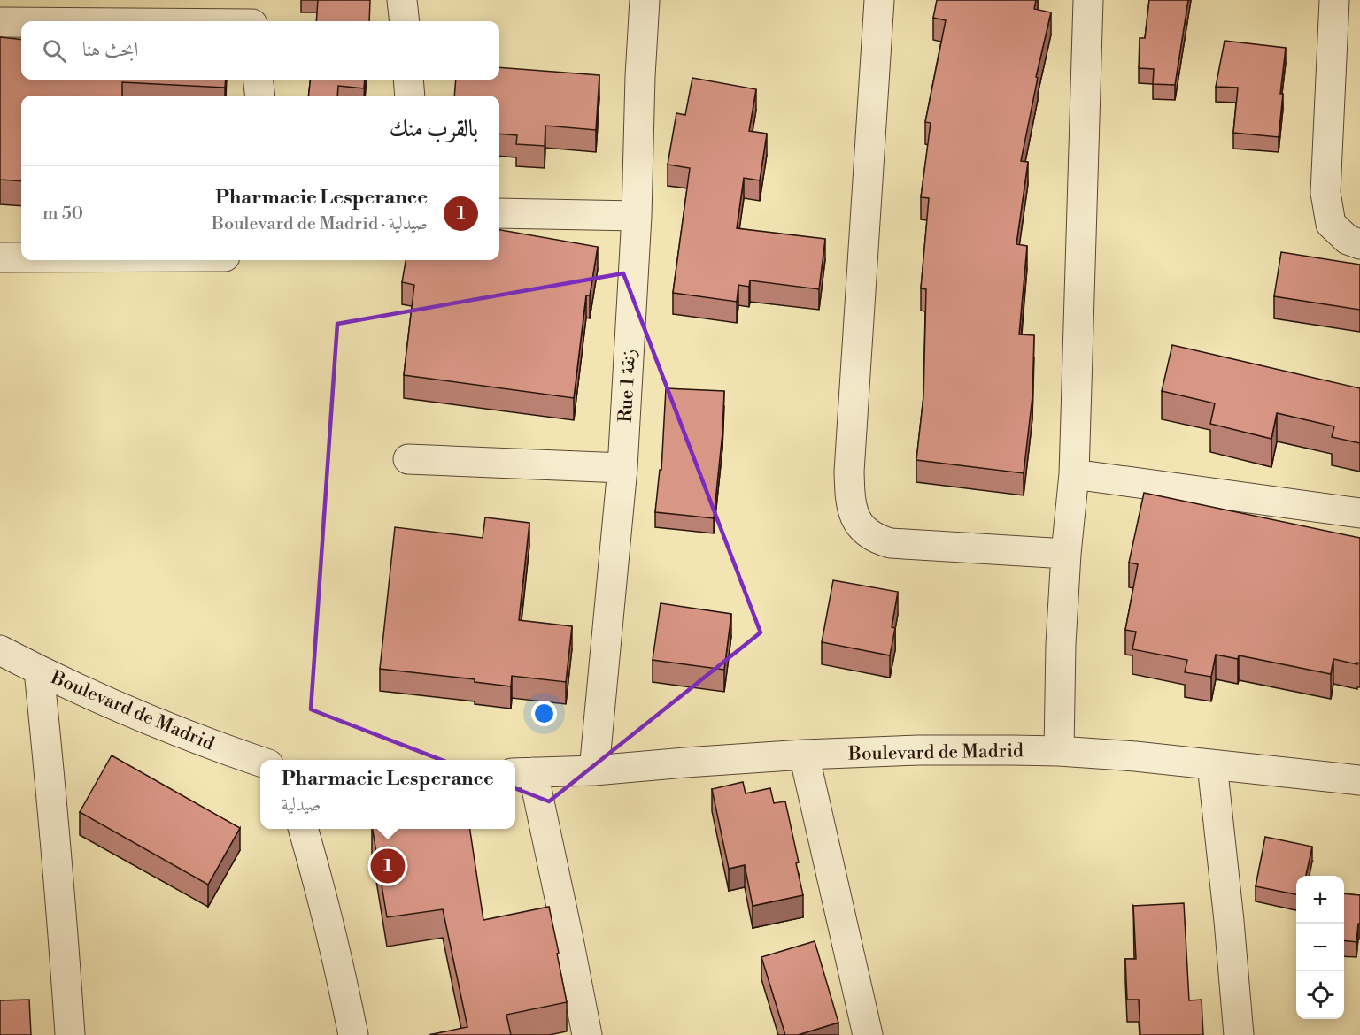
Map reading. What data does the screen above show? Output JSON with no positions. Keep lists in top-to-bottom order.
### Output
{
  "streets": {
    "street": ["Rue 1 زنقة", "Boulevard de Madrid"]
  },
  "crossings": [
    ["Rue 1 زنقة", "Boulevard de Madrid"]
  ],
  "page": {
    "search": "ابحث هنا",
    "heading": "بالقرب منك",
    "list": [
      {
        "mark": "1",
        "name": "Pharmacie Lesperance",
        "note": "صيدلية · Boulevard de Madrid",
        "value": "50 m"
      }
    ],
    "popup": ["Pharmacie Lesperance", "صيدلية"],
    "pins": "1",
    "map_buttons": ["+", "−"]
  }
}
